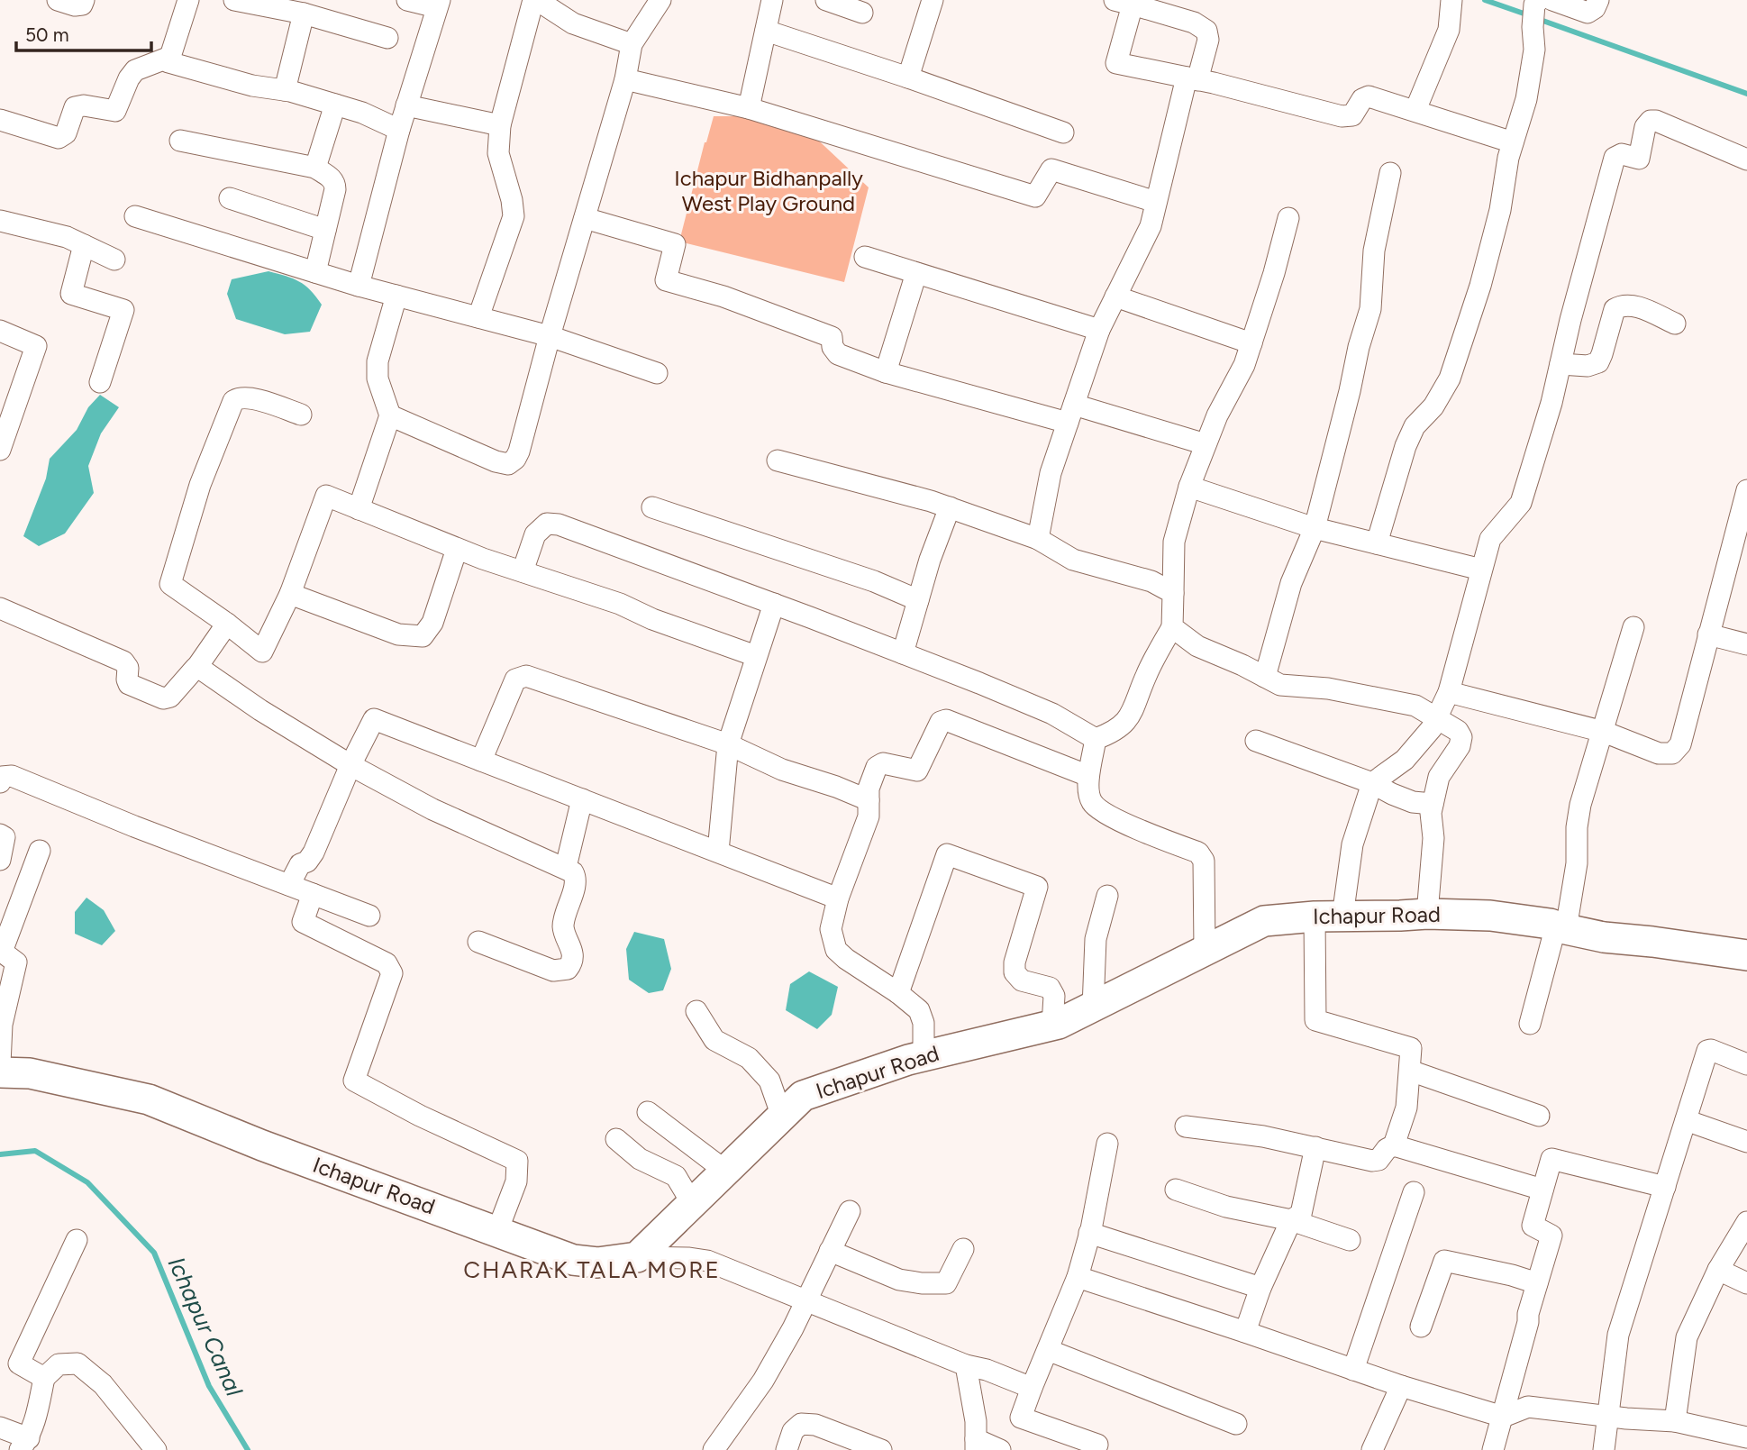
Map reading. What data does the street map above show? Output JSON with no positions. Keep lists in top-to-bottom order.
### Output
{
  "streets": {
    "street": ["Ichapur Road"]
  },
  "districts": ["CHARAK TALA MORE"],
  "water": ["Ichapur Canal"],
  "parks": ["Ichapur Bidhanpally West Play Ground"],
  "scale_bar": "50 m"
}
